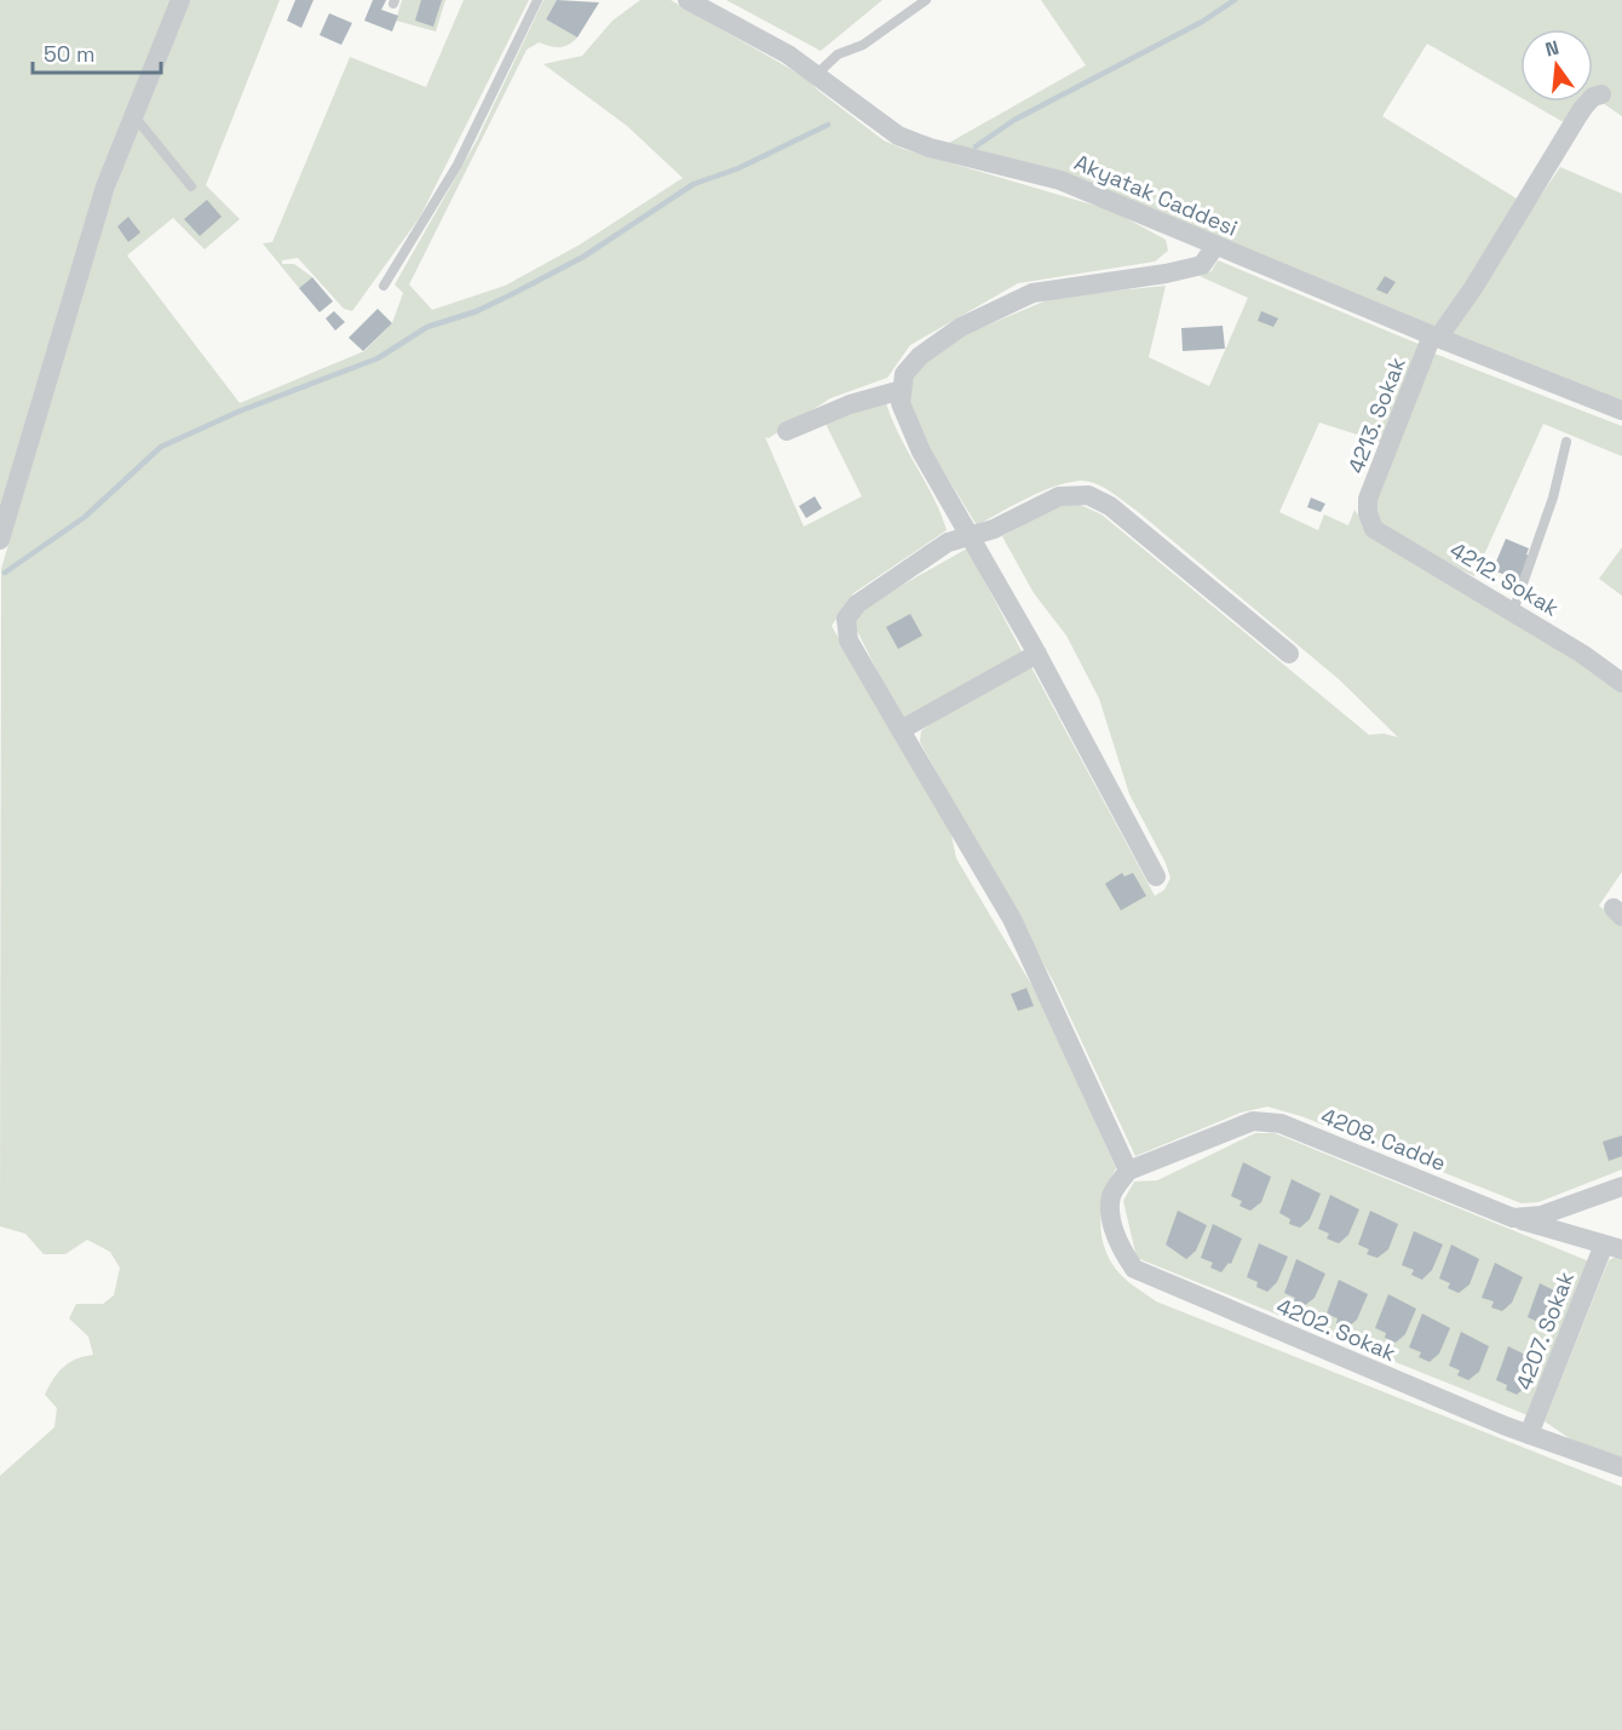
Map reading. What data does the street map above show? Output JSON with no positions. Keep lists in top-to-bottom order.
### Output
{
  "streets": {
    "street": [
      "Akyatak Caddesi",
      "4213. Sokak",
      "4212. Sokak",
      "4208. Cadde",
      "4202. Sokak",
      "4207. Sokak"
    ]
  },
  "crossings": [
    ["Akyatak Caddesi", "4213. Sokak"],
    ["4213. Sokak", "4212. Sokak"],
    ["4208. Cadde", "4202. Sokak"],
    ["4208. Cadde", "4207. Sokak"],
    ["4202. Sokak", "4207. Sokak"]
  ],
  "scale_bar": "50 m",
  "north": "top"
}
